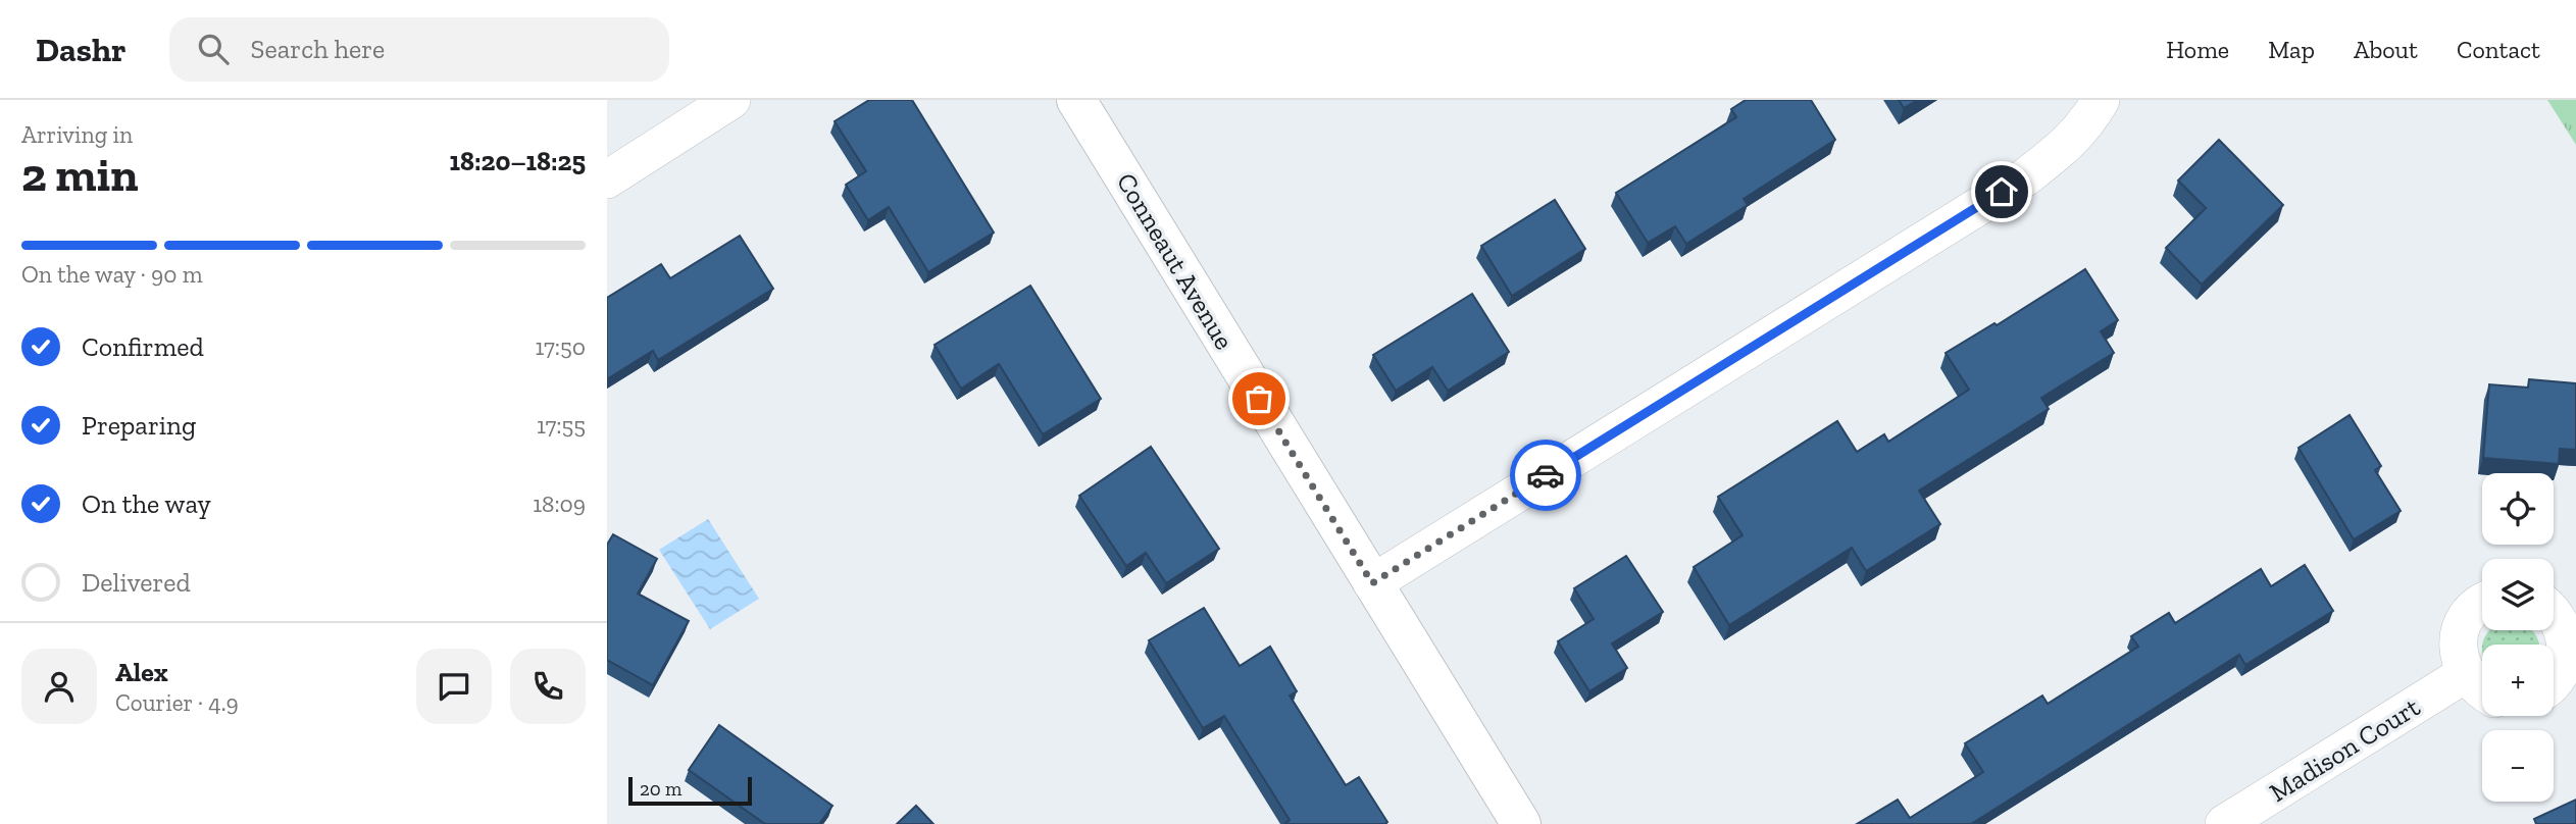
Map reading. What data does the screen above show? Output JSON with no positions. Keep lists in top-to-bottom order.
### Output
{
  "streets": {
    "street": ["Conneaut Avenue", "Madison Court"]
  },
  "scale_bar": "20 m",
  "page": {
    "header": "Dashr",
    "search": "Search here",
    "nav": [
      "Home",
      "Map",
      "About",
      "Contact"
    ],
    "heading": ["2 min", "Arriving in", "18:20–18:25"],
    "panel": ["Alex", "Courier · 4.9"],
    "bar": "On the way · 90 m",
    "list": [
      ["Confirmed", "17:50"],
      ["Preparing", "17:55"],
      ["On the way", "18:09"],
      "Delivered"
    ],
    "map_buttons": ["+", "−"],
    "scale": "20 m"
  }
}
